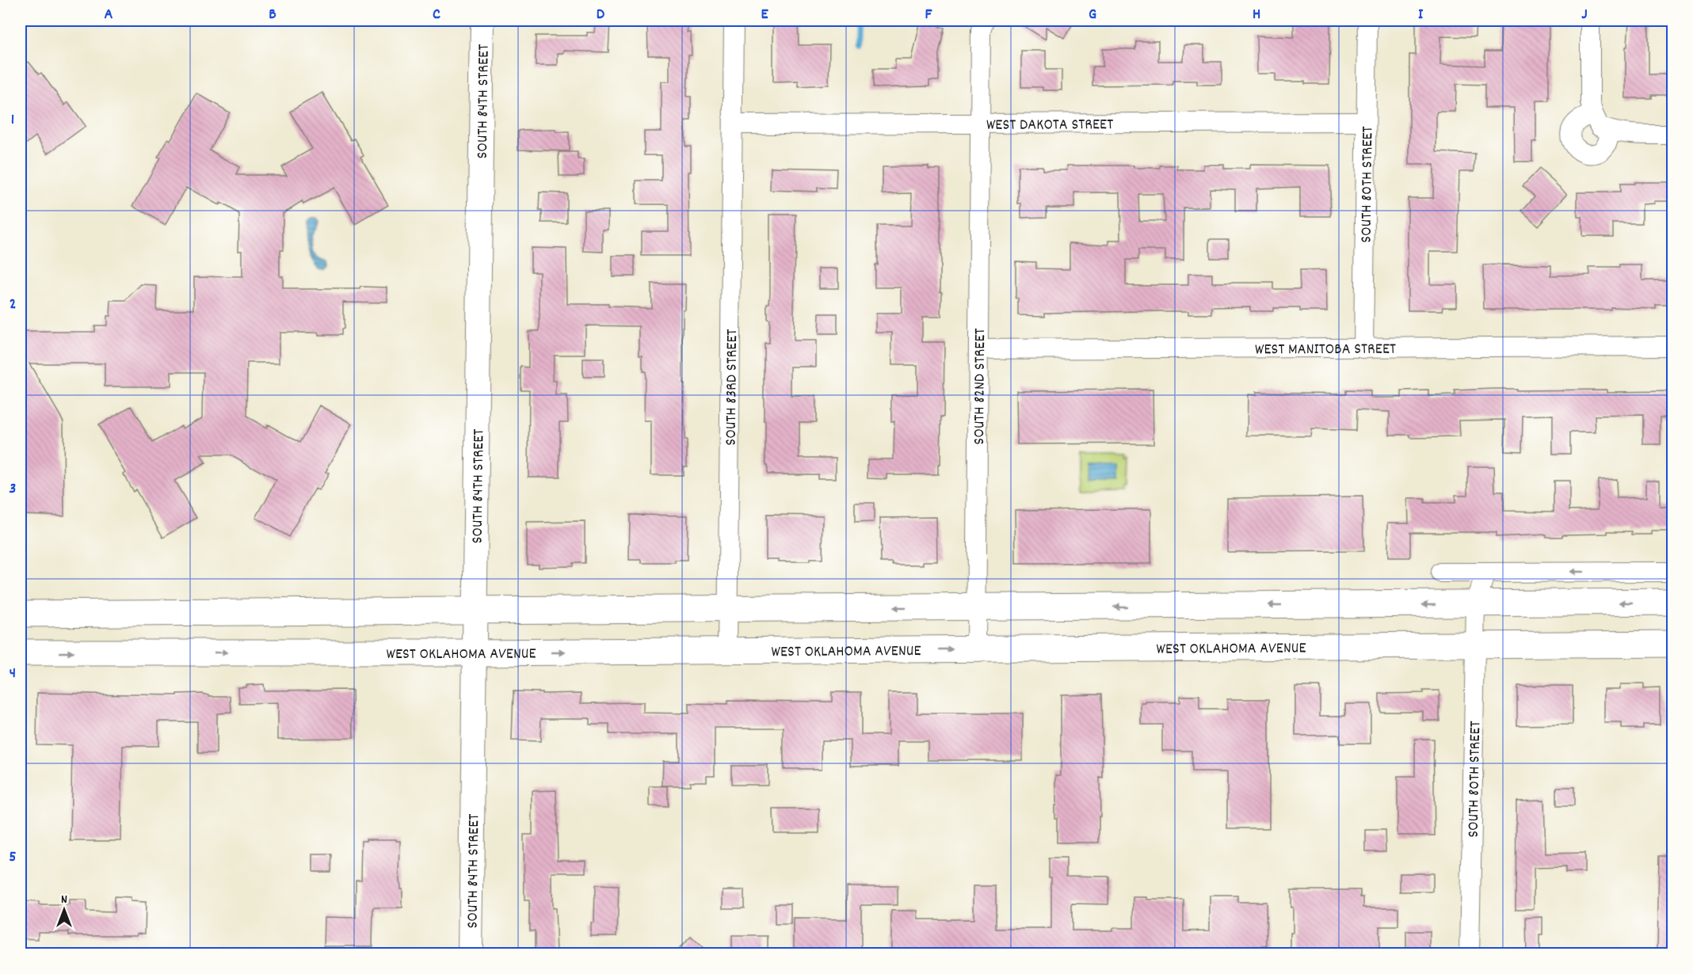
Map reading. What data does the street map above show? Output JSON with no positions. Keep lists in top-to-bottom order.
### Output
{
  "streets": {
    "main road": ["WEST OKLAHOMA AVENUE"],
    "street": [
      "SOUTH 84TH STREET",
      "WEST DAKOTA STREET",
      "SOUTH 80TH STREET",
      "WEST MANITOBA STREET",
      "SOUTH 82ND STREET",
      "SOUTH 83RD STREET"
    ]
  },
  "crossings": [
    ["SOUTH 84TH STREET", "WEST OKLAHOMA AVENUE"],
    ["WEST DAKOTA STREET", "SOUTH 80TH STREET"],
    ["WEST DAKOTA STREET", "SOUTH 82ND STREET"],
    ["WEST DAKOTA STREET", "SOUTH 83RD STREET"],
    ["SOUTH 80TH STREET", "WEST MANITOBA STREET"],
    ["SOUTH 80TH STREET", "WEST OKLAHOMA AVENUE"],
    ["WEST MANITOBA STREET", "SOUTH 82ND STREET"],
    ["SOUTH 82ND STREET", "WEST OKLAHOMA AVENUE"],
    ["SOUTH 83RD STREET", "WEST OKLAHOMA AVENUE"]
  ],
  "north": "top",
  "grid": {
    "columns": [
      "A",
      "B",
      "C",
      "D",
      "E",
      "F",
      "G",
      "H",
      "I",
      "J"
    ],
    "rows": [
      "1",
      "2",
      "3",
      "4",
      "5"
    ]
  }
}
